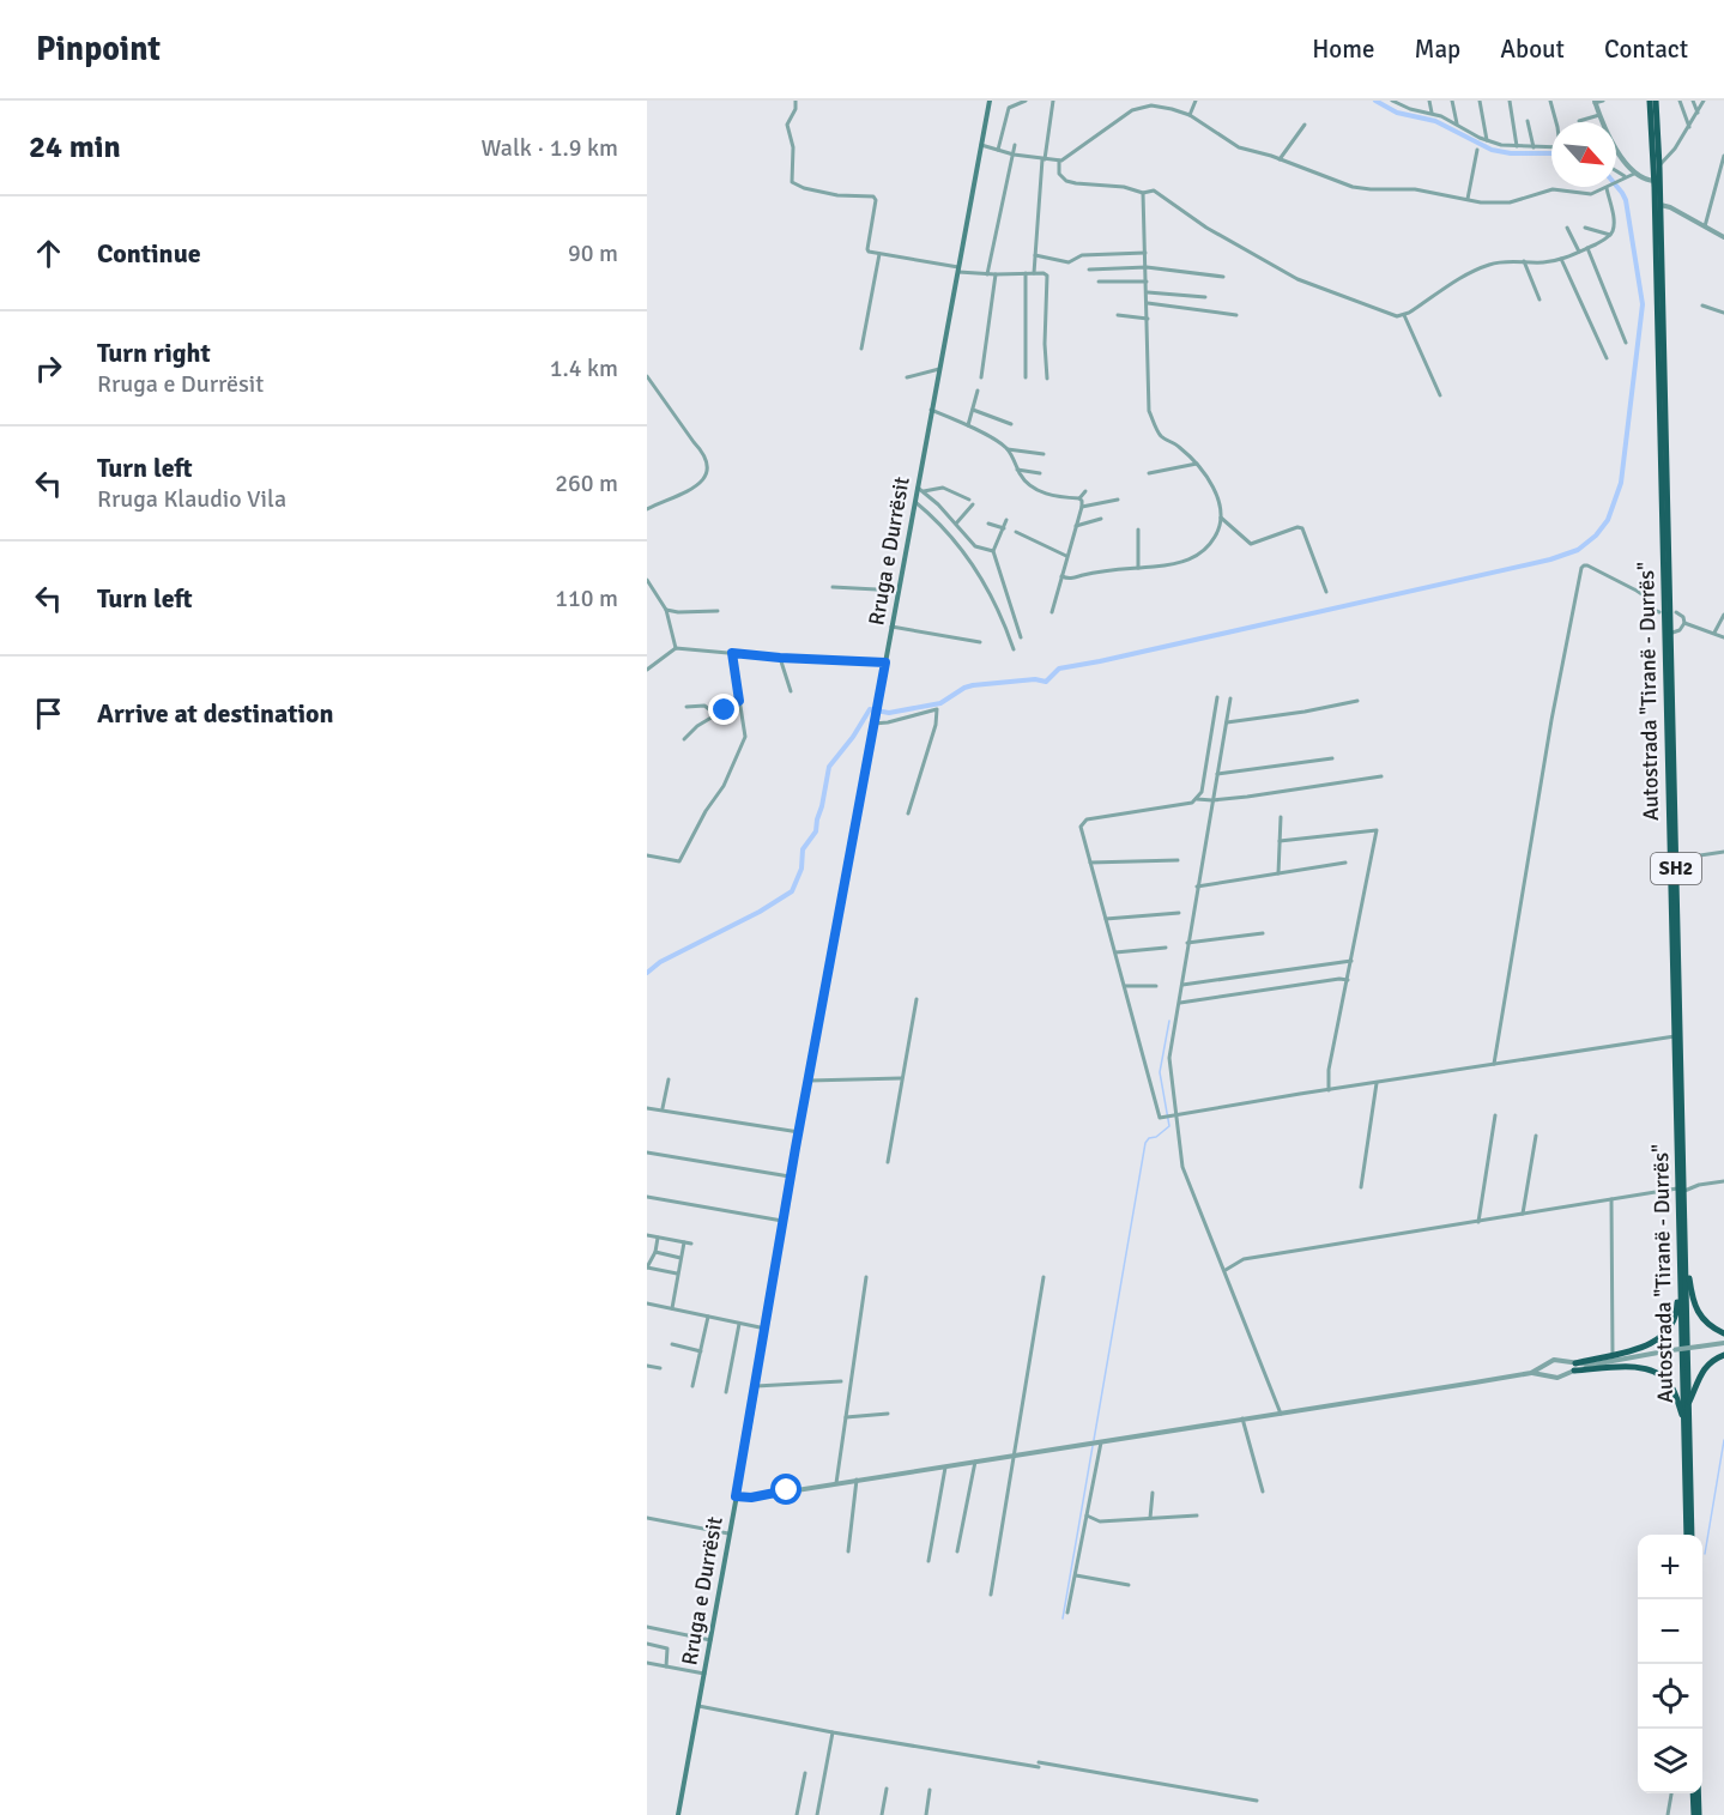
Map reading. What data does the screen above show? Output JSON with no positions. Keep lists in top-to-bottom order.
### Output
{
  "streets": {
    "highway": ["Autostrada \"Tiranë - Durrës\"", "SH2"],
    "main road": ["Rruga e Durrësit"]
  },
  "north": "bottom right",
  "page": {
    "header": "Pinpoint",
    "nav": [
      "Home",
      "Map",
      "About",
      "Contact"
    ],
    "heading": ["24 min", "Walk · 1.9 km"],
    "list": [
      ["Continue", "90 m"],
      ["Turn right", "Rruga e Durrësit", "1.4 km"],
      ["Turn left", "Rruga Klaudio Vila", "260 m"],
      ["Turn left", "110 m"],
      "Arrive at destination"
    ],
    "map_buttons": ["+", "−"]
  }
}
